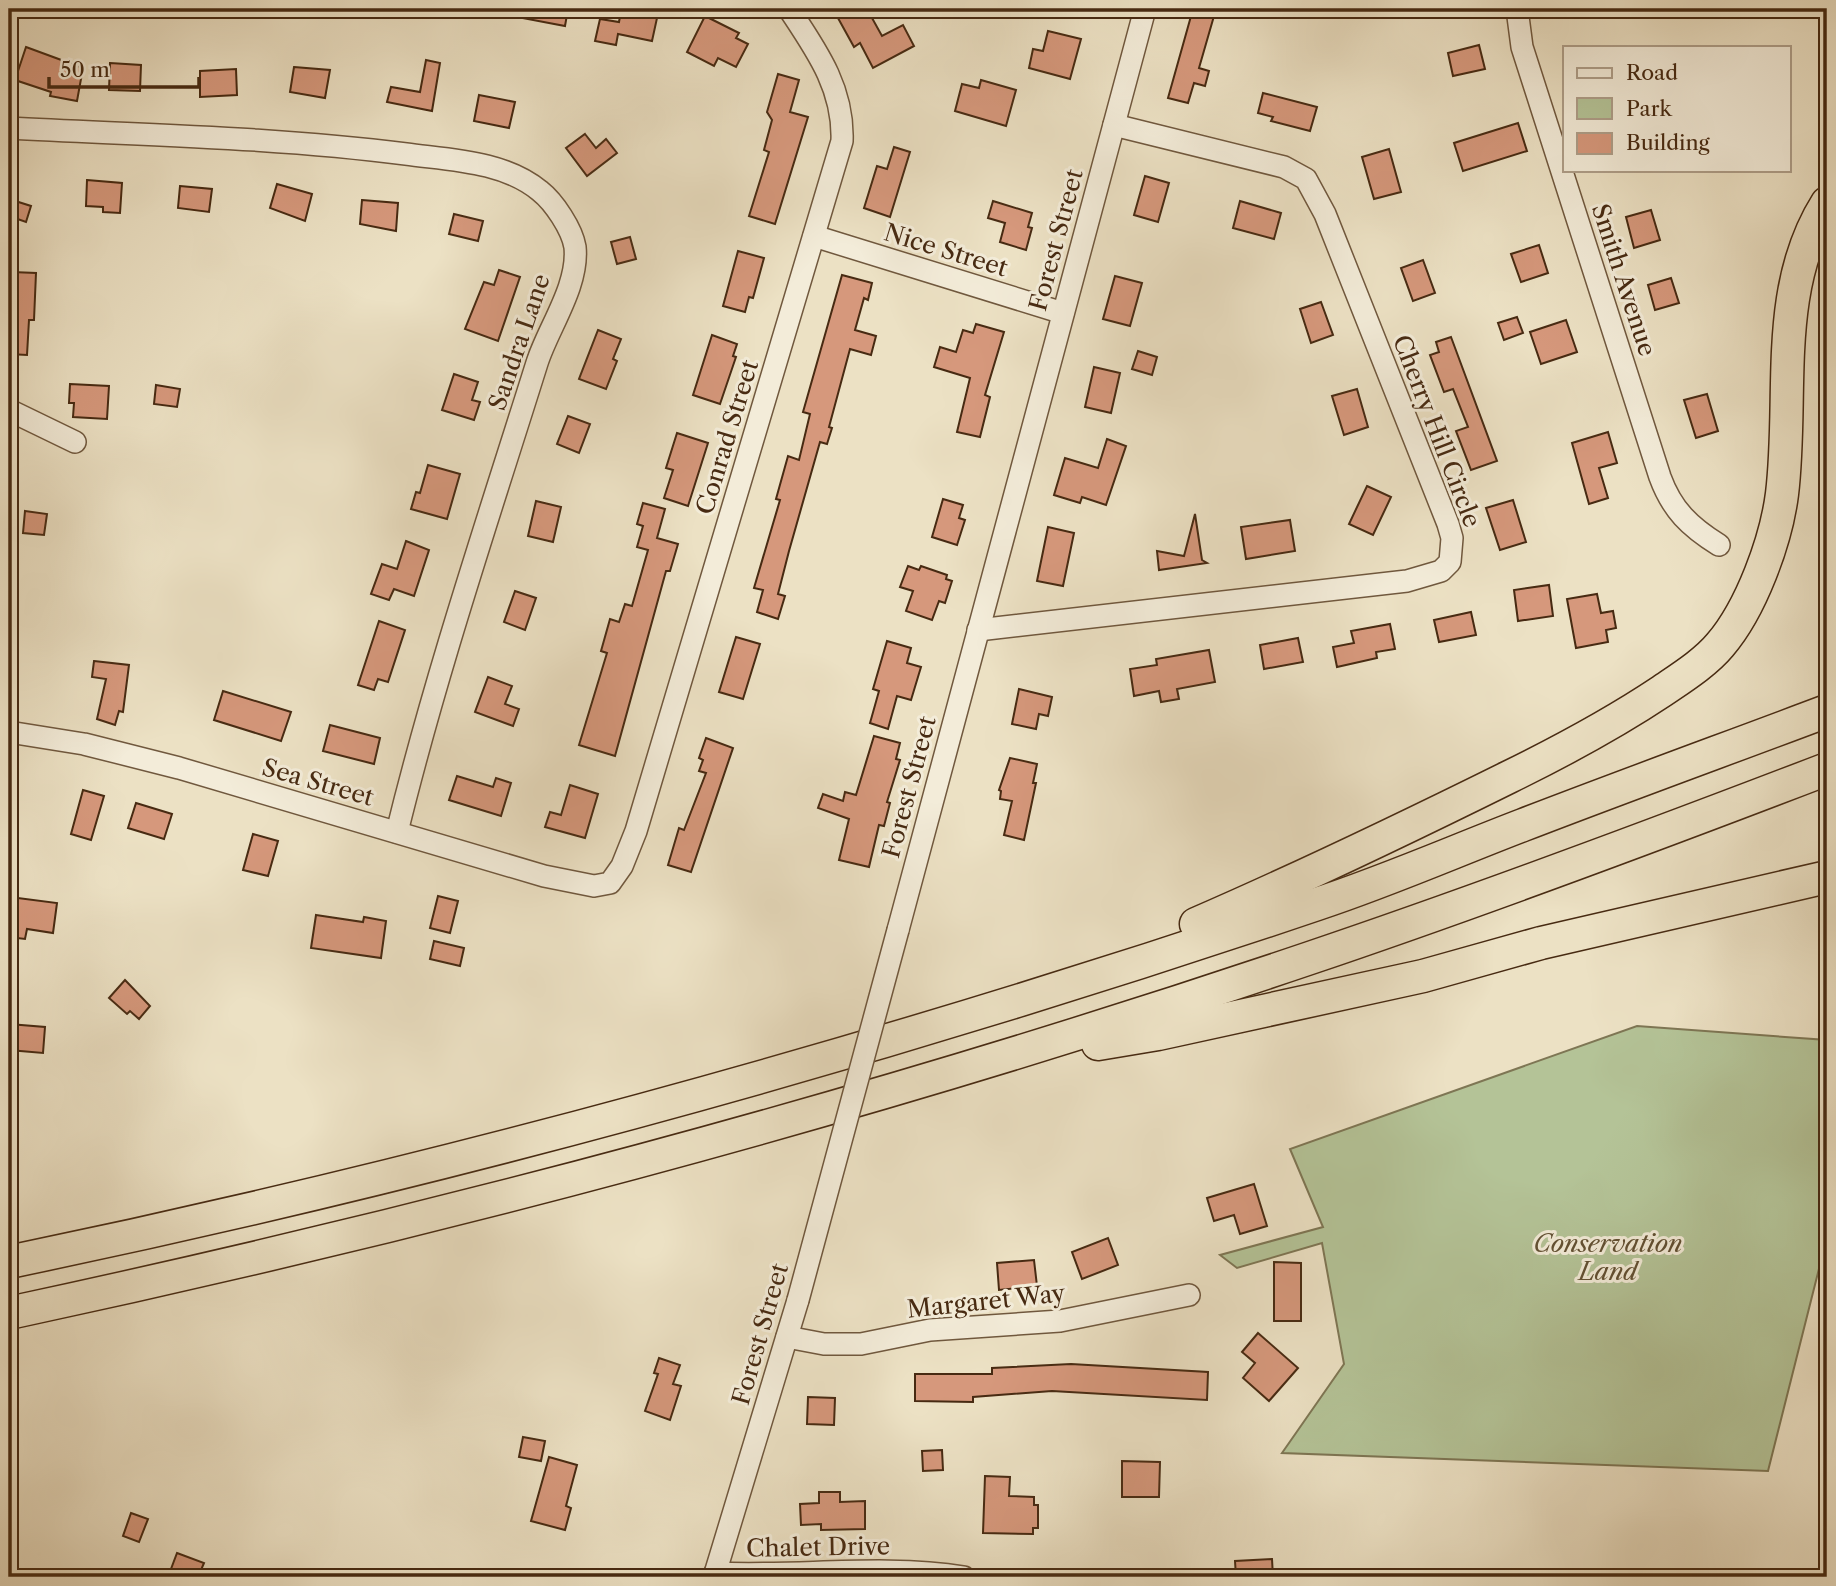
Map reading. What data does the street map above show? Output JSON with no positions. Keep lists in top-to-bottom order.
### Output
{
  "streets": {
    "street": [
      "Forest Street",
      "Nice Street",
      "Smith Avenue",
      "Sandra Lane",
      "Cherry Hill Circle",
      "Conrad Street",
      "Sea Street",
      "Margaret Way",
      "Chalet Drive"
    ]
  },
  "crossings": [
    ["Forest Street", "Nice Street"],
    ["Forest Street", "Cherry Hill Circle"],
    ["Forest Street", "Margaret Way"],
    ["Forest Street", "Chalet Drive"],
    ["Nice Street", "Conrad Street"],
    ["Sandra Lane", "Sea Street"],
    ["Conrad Street", "Sea Street"]
  ],
  "parks": ["Conservation Land"],
  "legend": ["Road", "Park", "Building"],
  "scale_bar": "50 m"
}
